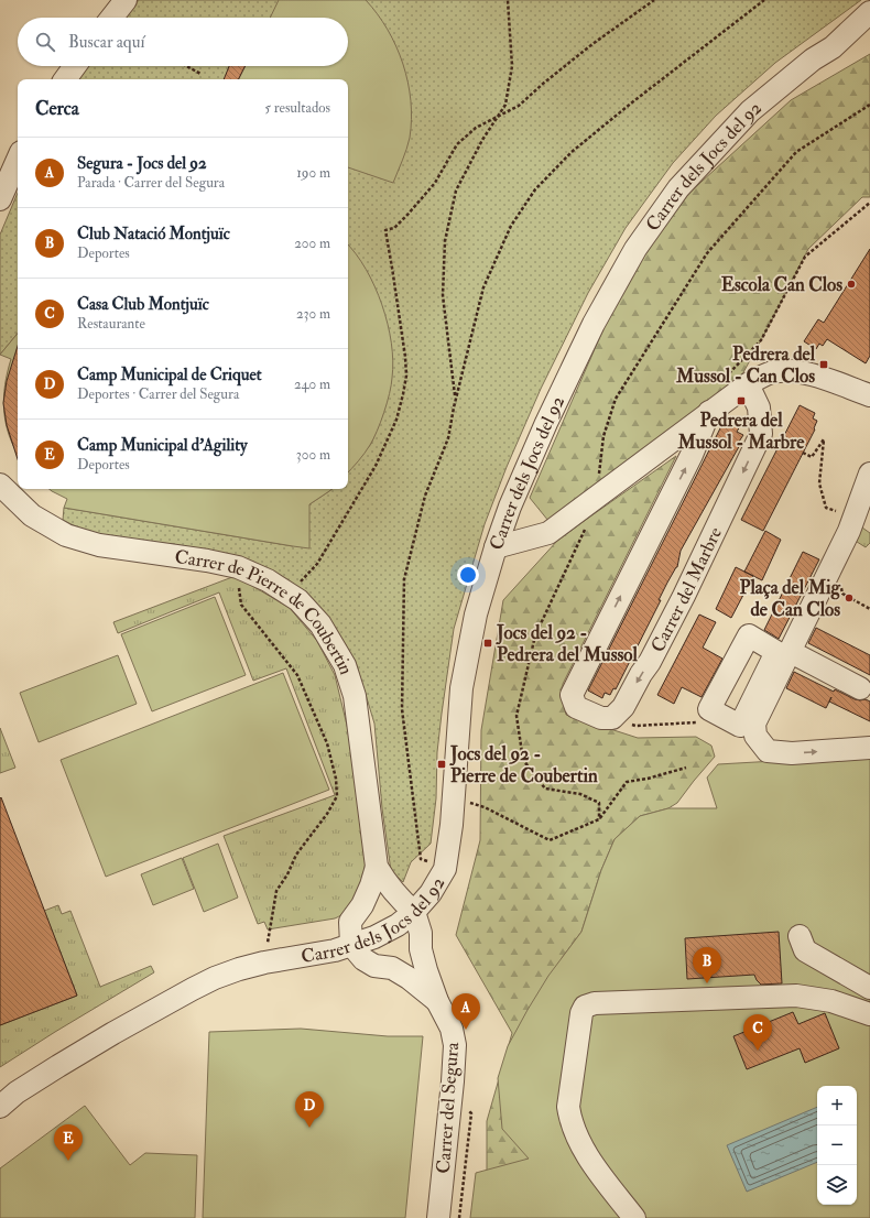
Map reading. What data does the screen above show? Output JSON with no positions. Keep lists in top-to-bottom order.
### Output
{
  "streets": {
    "street": [
      "Carrer dels Jocs del 92",
      "Carrer del Marbre",
      "Carrer de Pierre de Coubertin",
      "Carrer del Segura"
    ]
  },
  "crossings": [
    ["Carrer dels Jocs del 92", "Carrer de Pierre de Coubertin"],
    ["Carrer dels Jocs del 92", "Carrer del Segura"],
    ["Carrer de Pierre de Coubertin", "Carrer del Segura"]
  ],
  "places": {
    "other": ["Escola Can Clos", "Plaça del Mig de Can Clos"],
    "transit": [
      "Pedrera del Mussol - Can Clos",
      "Pedrera del Mussol - Marbre",
      "Jocs del 92 - Pedrera del Mussol",
      "Jocs del 92 - Pierre de Coubertin"
    ]
  },
  "page": {
    "search": "Buscar aquí",
    "heading": ["Cerca", "5 resultados"],
    "list": [
      {
        "mark": "A",
        "name": "Segura - Jocs del 92",
        "note": "Parada · Carrer del Segura",
        "value": "190 m"
      },
      {
        "mark": "B",
        "name": "Club Natació Montjuïc",
        "note": "Deportes",
        "value": "200 m"
      },
      {
        "mark": "C",
        "name": "Casa Club Montjuïc",
        "note": "Restaurante",
        "value": "230 m"
      },
      {
        "mark": "D",
        "name": "Camp Municipal de Criquet",
        "note": "Deportes · Carrer del Segura",
        "value": "240 m"
      },
      {
        "mark": "E",
        "name": "Camp Municipal d'Agility",
        "note": "Deportes",
        "value": "300 m"
      }
    ],
    "pins": [
      "B",
      "A",
      "C",
      "D",
      "E"
    ],
    "map_buttons": ["+", "−"]
  }
}
